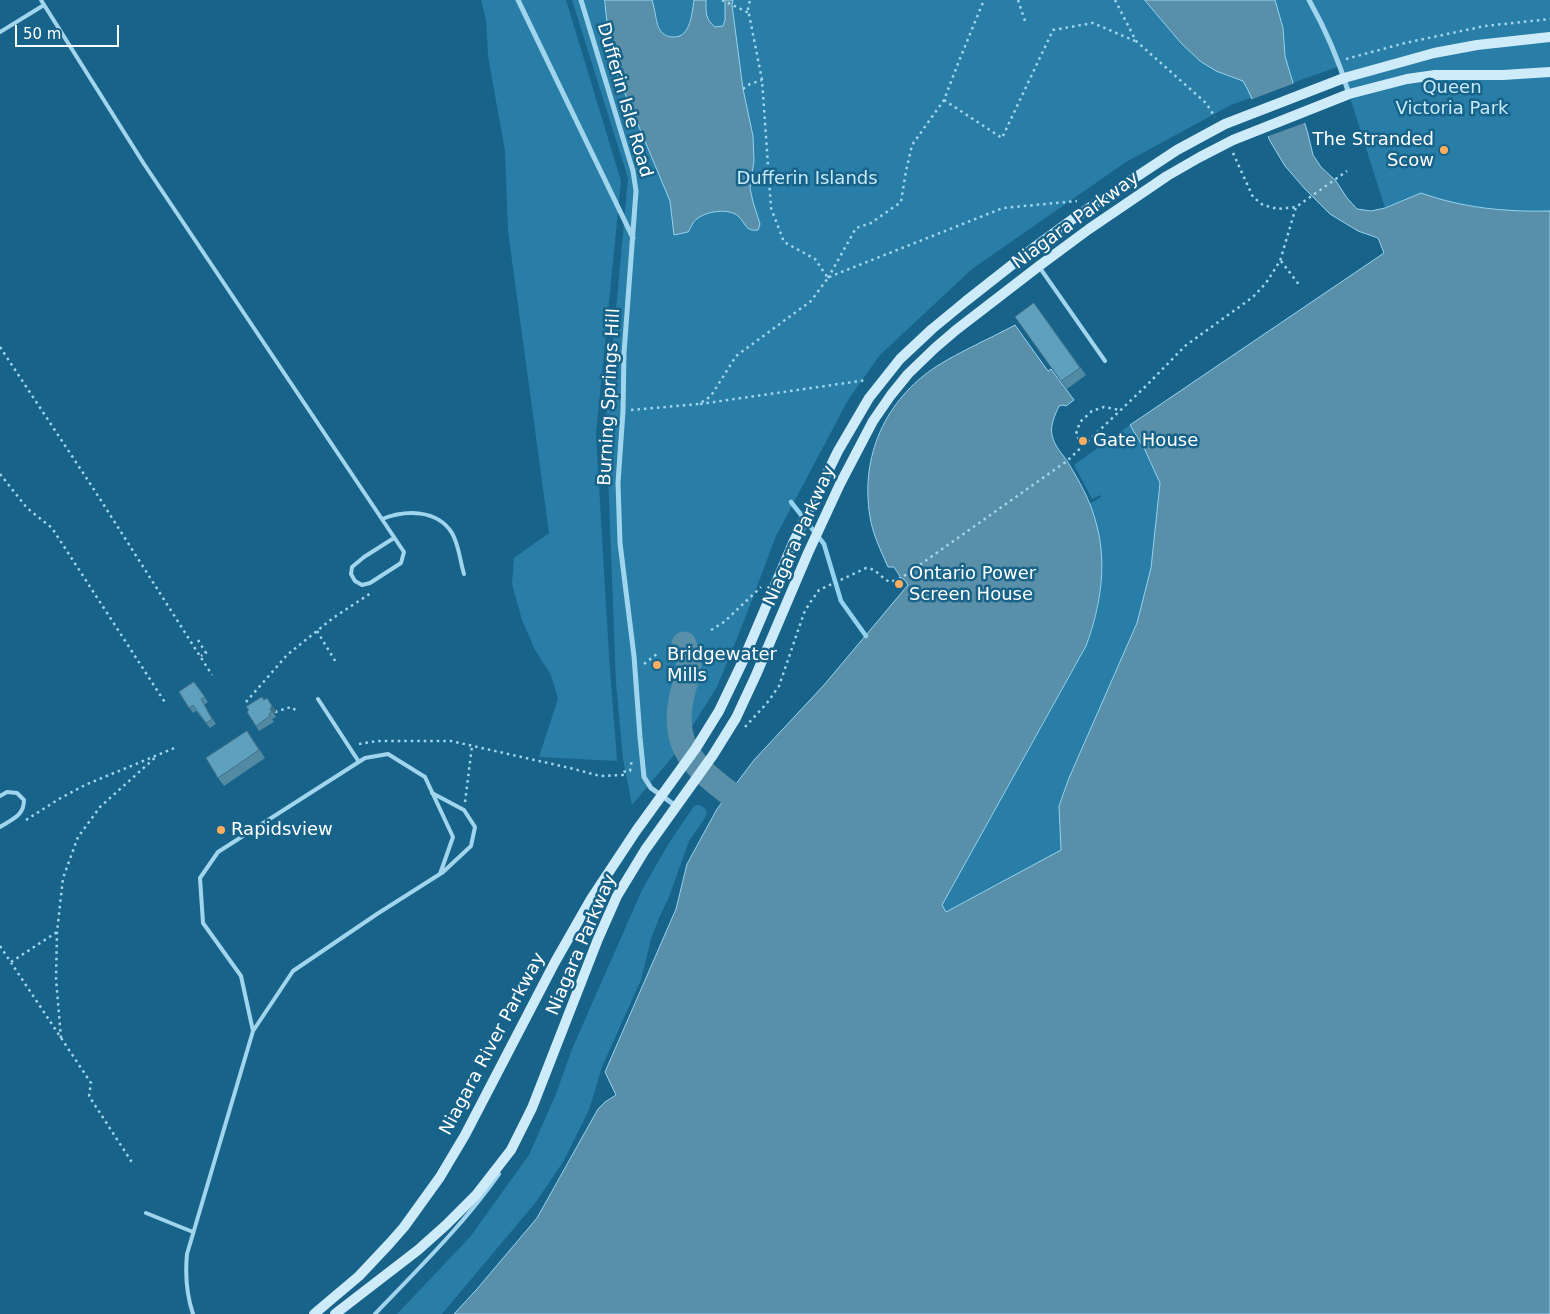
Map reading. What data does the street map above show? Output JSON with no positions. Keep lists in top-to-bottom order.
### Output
{
  "streets": {
    "main road": ["Niagara Parkway", "Niagara River Parkway"],
    "street": ["Dufferin Isle Road", "Burning Springs Hill"]
  },
  "crossings": [
    ["Dufferin Isle Road", "Burning Springs Hill"],
    ["Niagara Parkway", "Burning Springs Hill"],
    ["Niagara Parkway", "Niagara River Parkway"],
    ["Burning Springs Hill", "Niagara River Parkway"]
  ],
  "parks": ["Queen Victoria Park", "Dufferin Islands"],
  "places": [
    "The Stranded Scow",
    "Gate House",
    "Ontario Power Screen House",
    "Bridgewater Mills",
    "Rapidsview"
  ],
  "scale_bar": "50 m"
}
